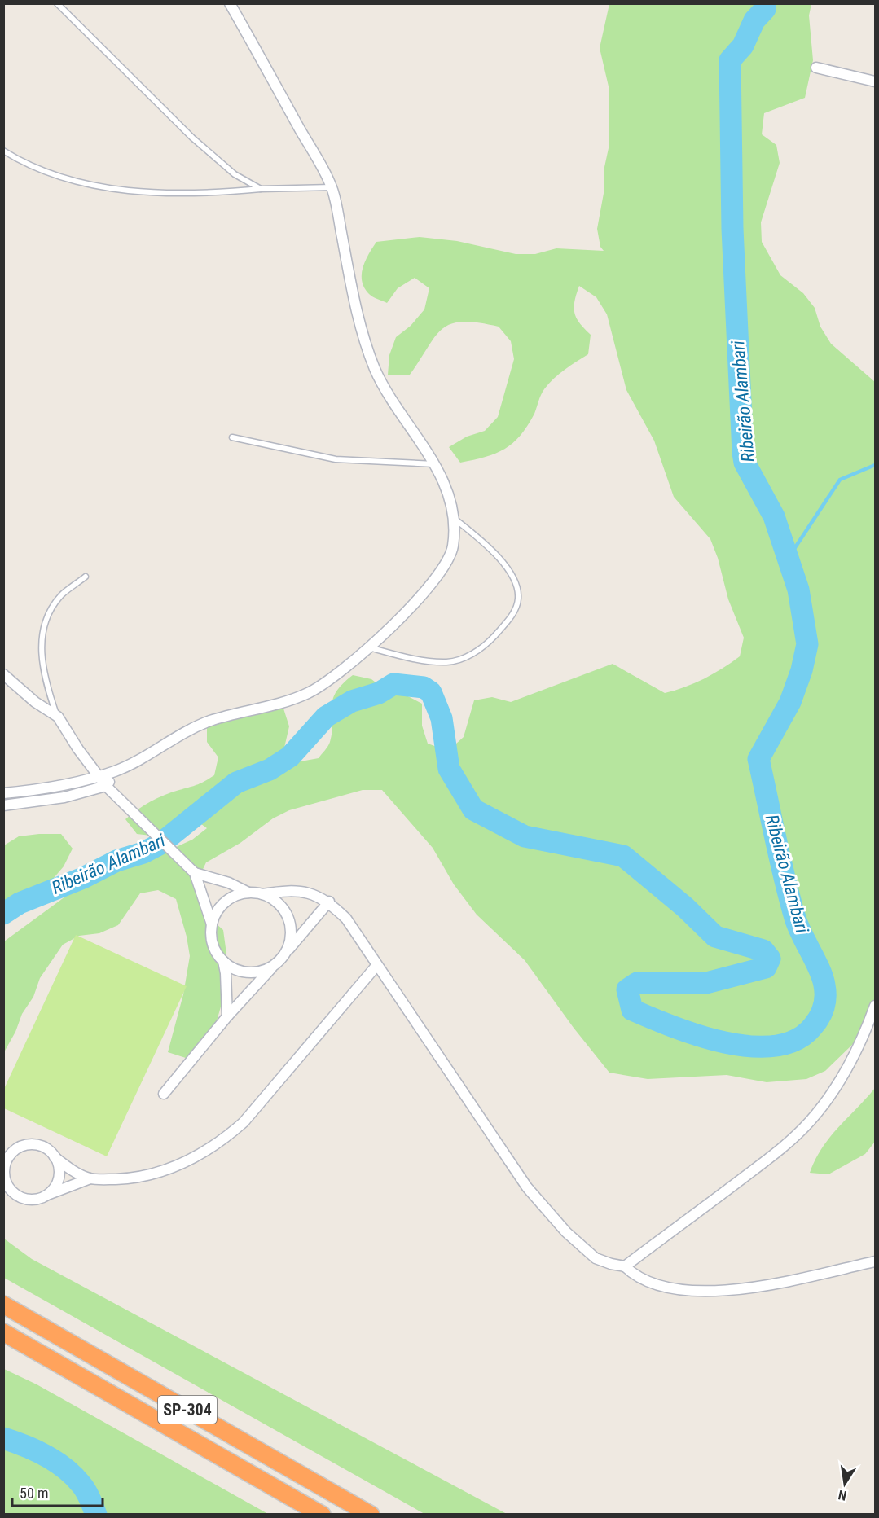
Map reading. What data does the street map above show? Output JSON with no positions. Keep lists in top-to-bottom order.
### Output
{
  "streets": {
    "highway": ["SP-304"]
  },
  "water": ["Ribeirão Alambari"],
  "scale_bar": "50 m",
  "north": "bottom"
}
